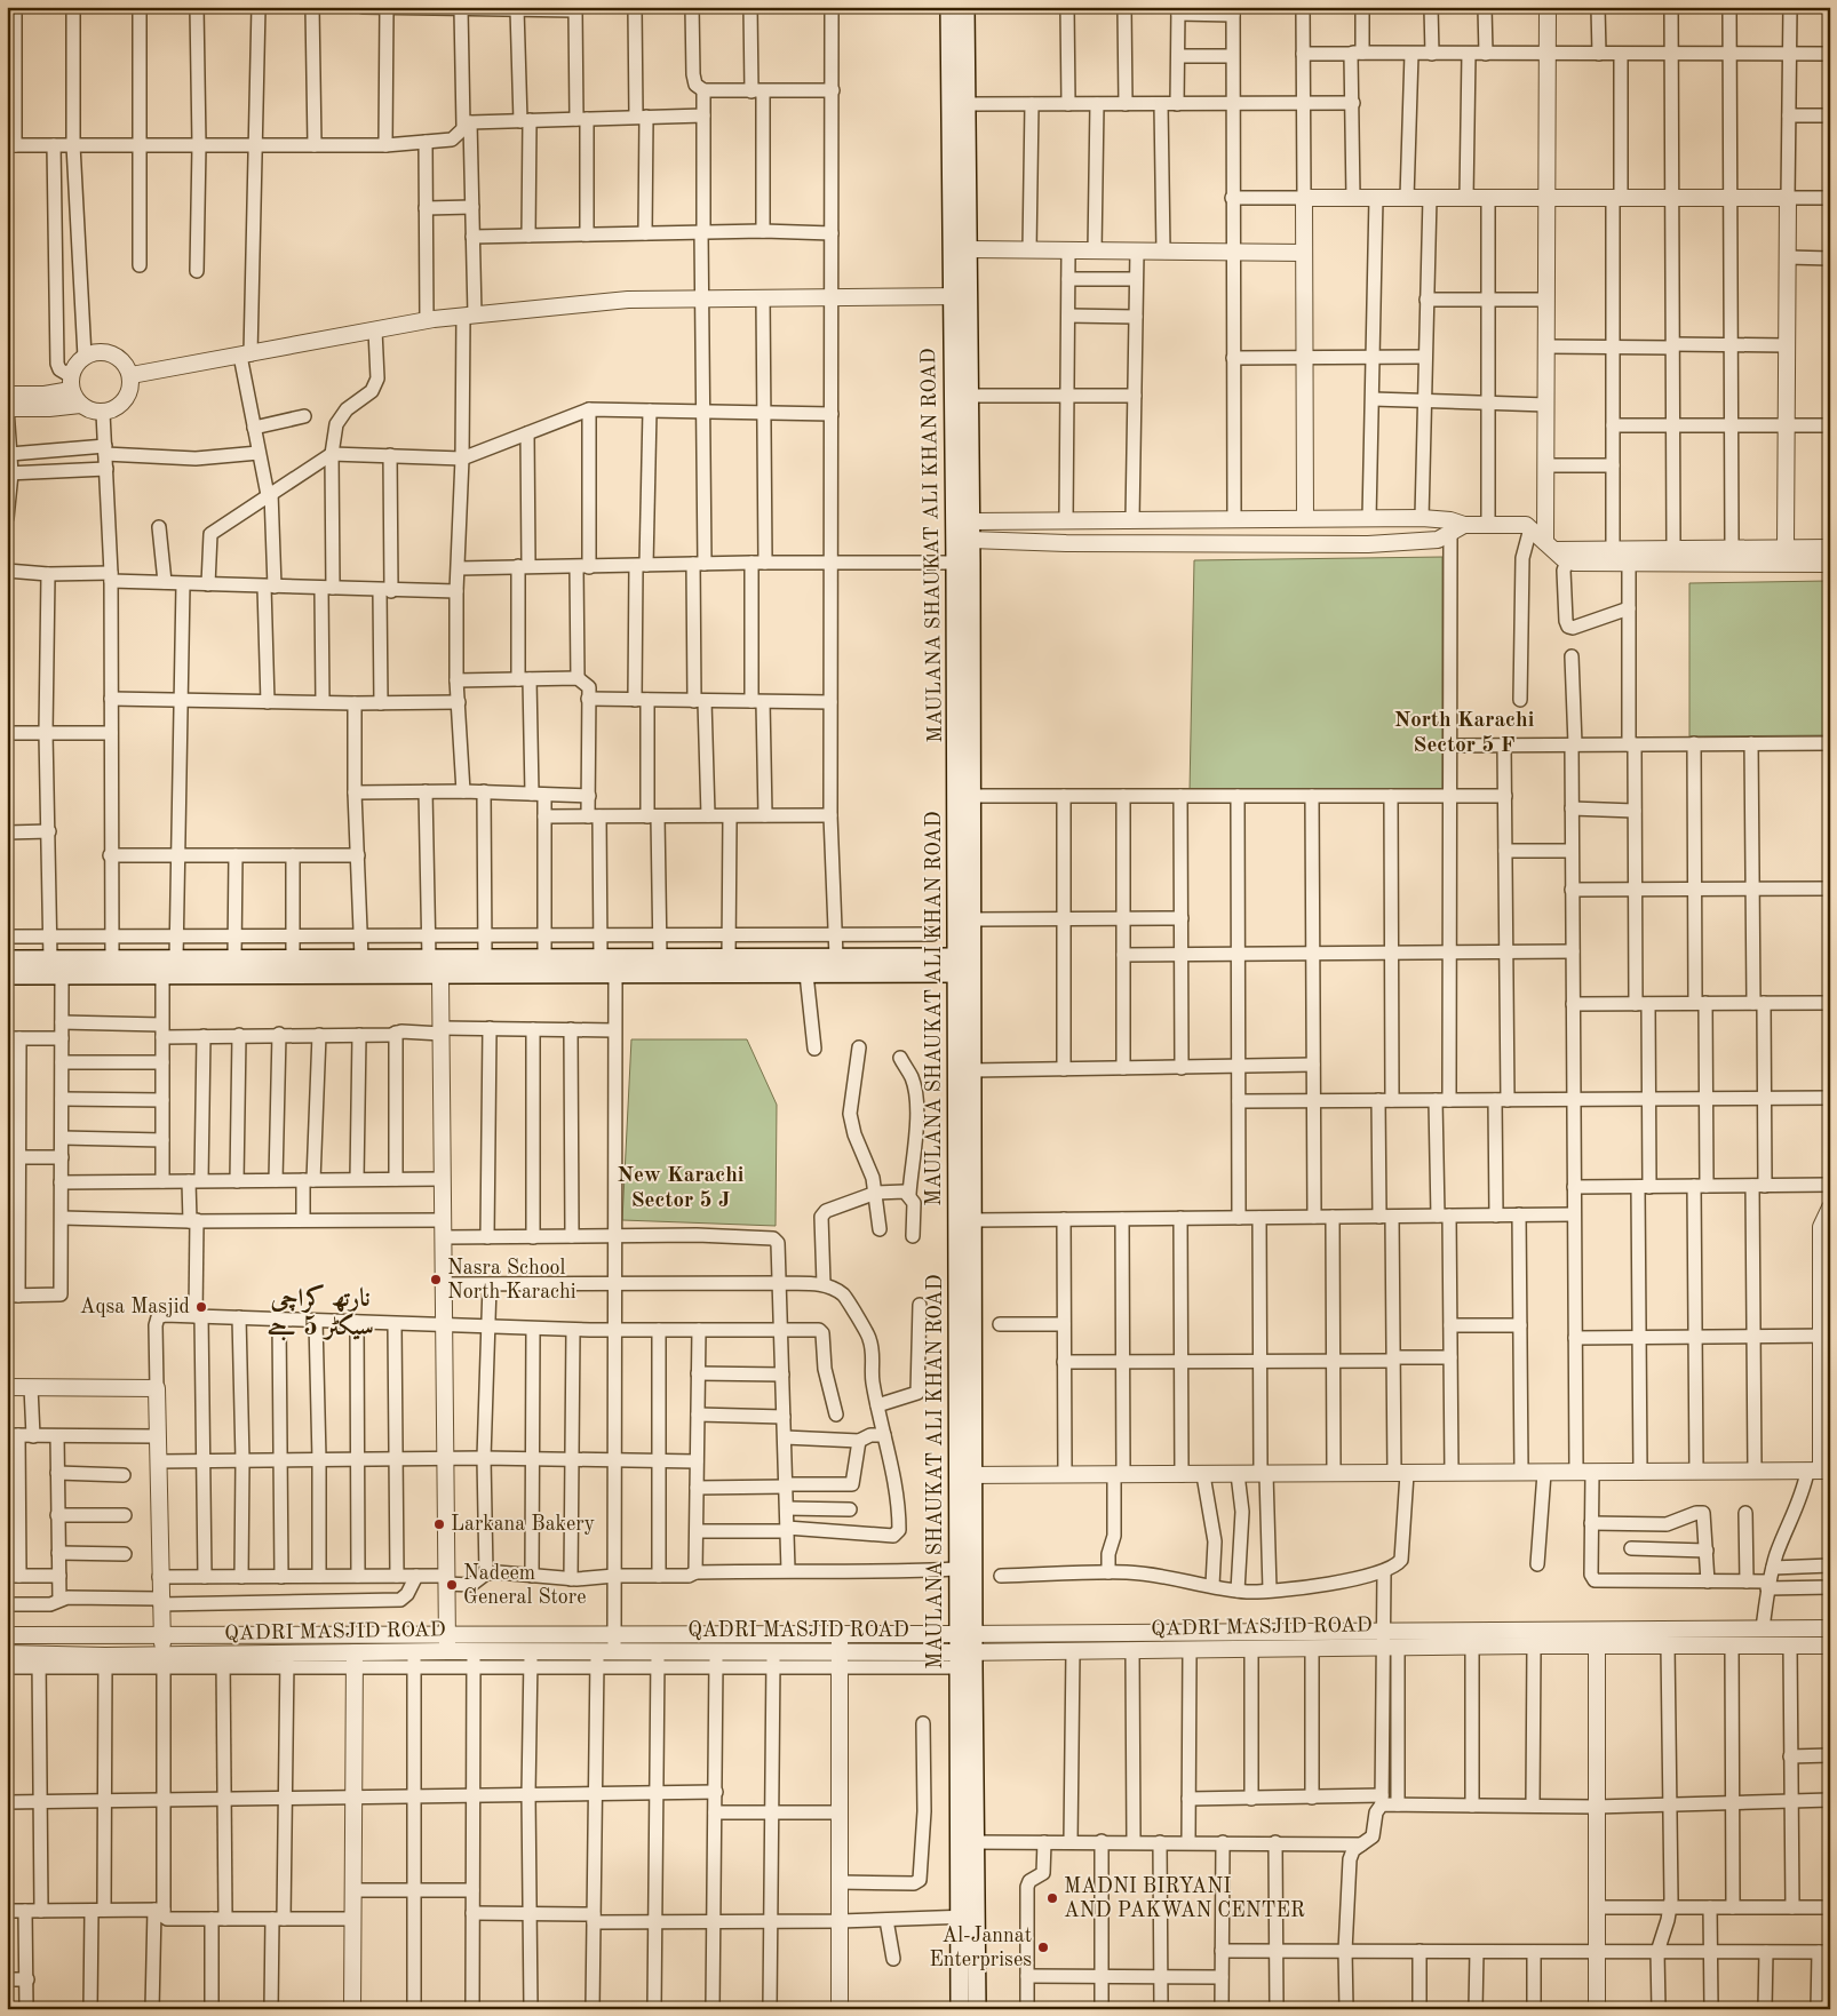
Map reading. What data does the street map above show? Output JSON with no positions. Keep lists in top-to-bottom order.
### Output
{
  "streets": {
    "main road": ["MAULANA SHAUKAT ALI KHAN ROAD"],
    "street": ["QADRI MASJID ROAD"]
  },
  "crossings": [
    ["MAULANA SHAUKAT ALI KHAN ROAD", "QADRI MASJID ROAD"]
  ],
  "districts": ["North Karachi Sector 5 F", "New Karachi Sector 5 J", "نارتھ کراچی سیکٹر 5 جے"],
  "places": [
    "Nasra School North Karachi",
    "Aqsa Masjid",
    "Larkana Bakery",
    "Nadeem General Store",
    "MADNI BIRYANI AND PAKWAN CENTER",
    "Al-Jannat Enterprises"
  ]
}
